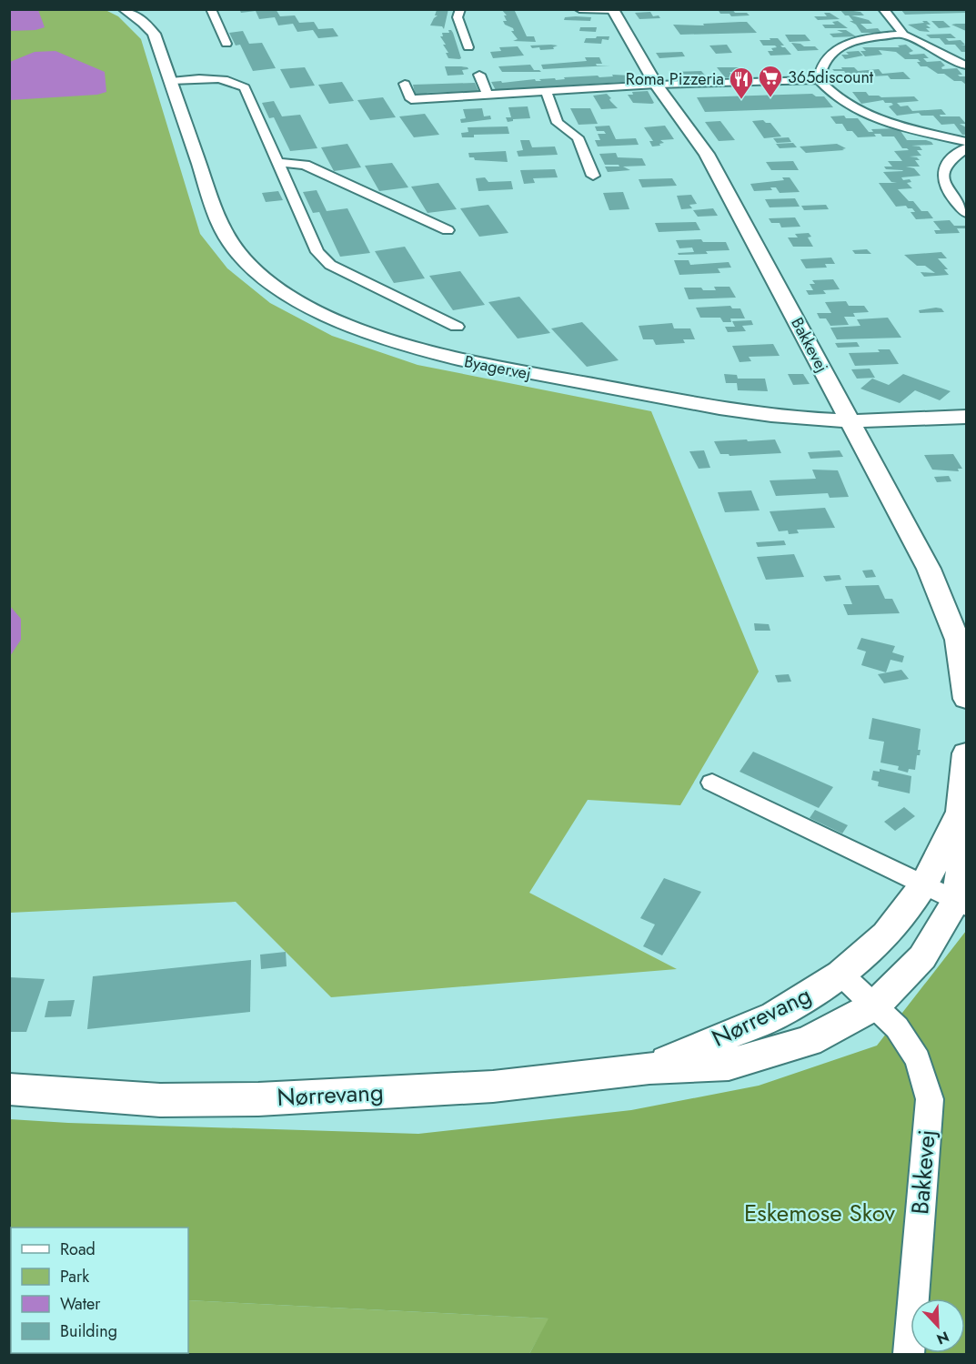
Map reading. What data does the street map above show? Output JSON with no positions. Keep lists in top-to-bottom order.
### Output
{
  "streets": {
    "street": ["Bakkevej", "Byagervej", "Nørrevang"]
  },
  "crossings": [
    ["Bakkevej", "Byagervej"],
    ["Bakkevej", "Nørrevang"]
  ],
  "parks": ["Eskemose Skov"],
  "places": {
    "supermarket": ["365discount"],
    "restaurant": ["Roma Pizzeria"]
  },
  "legend": [
    "Road",
    "Park",
    "Water",
    "Building"
  ],
  "north": "bottom right"
}
